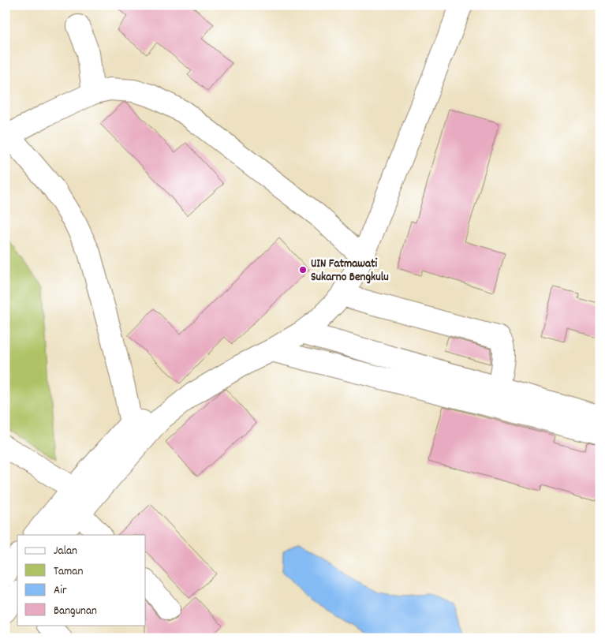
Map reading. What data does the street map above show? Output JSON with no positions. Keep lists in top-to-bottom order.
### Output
{
  "places": ["UIN Fatmawati Sukarno Bengkulu"],
  "legend": [
    "Jalan",
    "Taman",
    "Air",
    "Bangunan"
  ]
}
